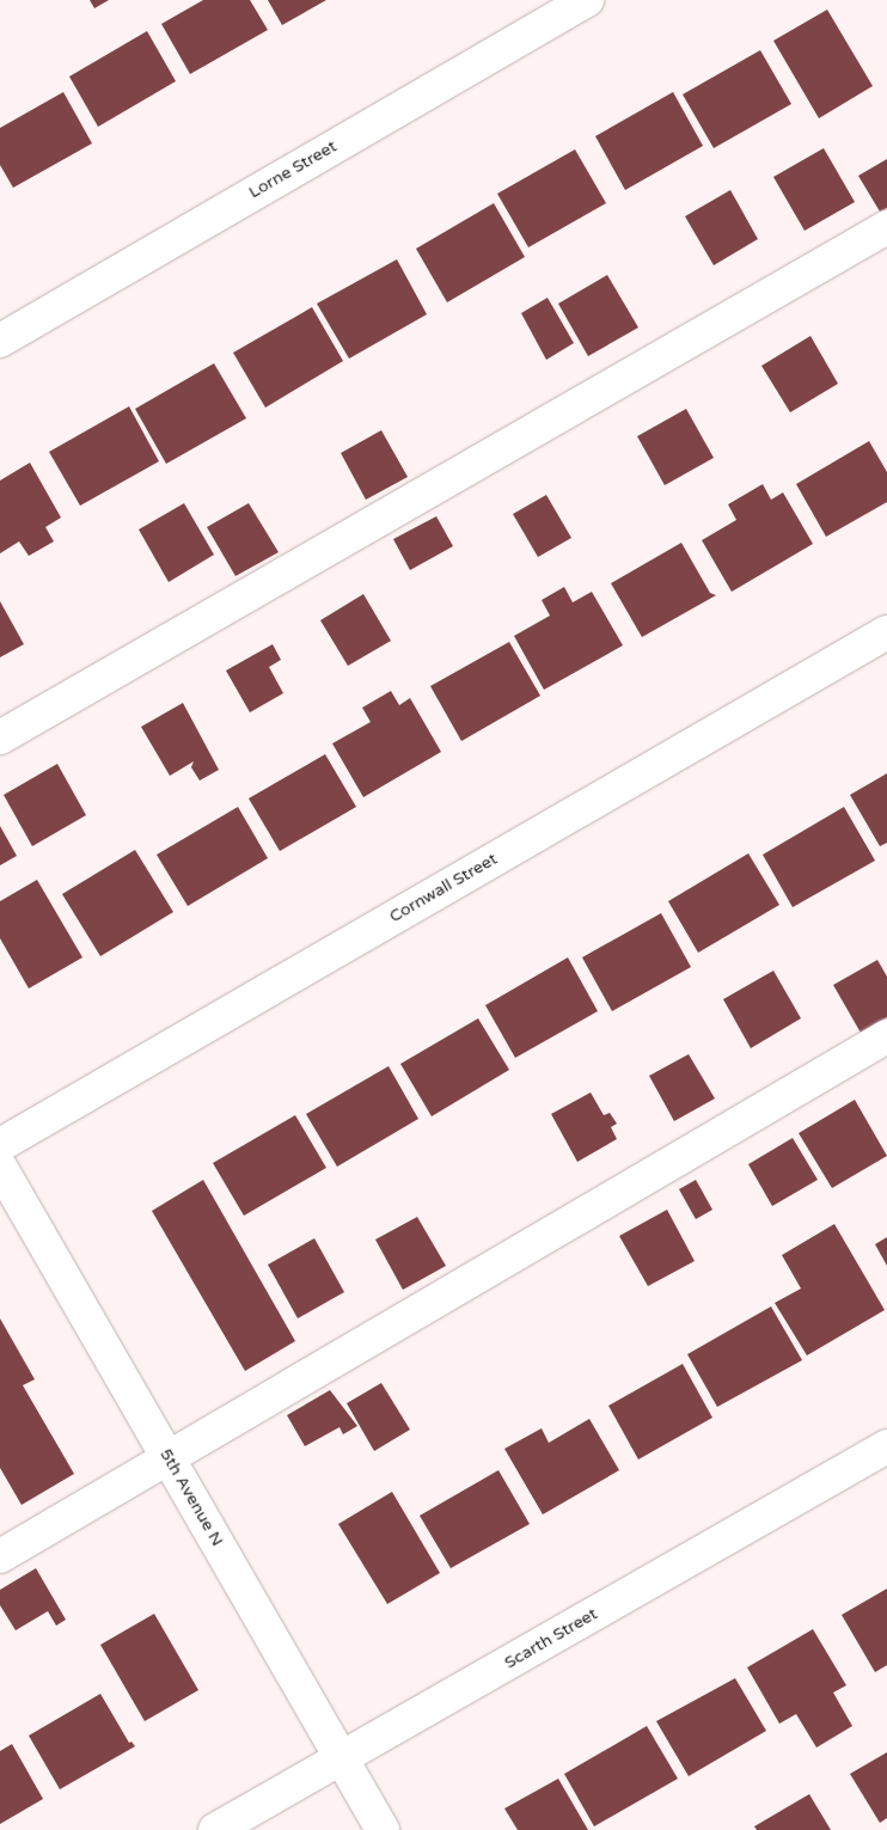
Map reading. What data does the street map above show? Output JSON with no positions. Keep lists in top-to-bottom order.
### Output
{
  "streets": {
    "street": [
      "Lorne Street",
      "Cornwall Street",
      "5th Avenue N",
      "Scarth Street"
    ]
  },
  "crossings": [
    ["5th Avenue N", "Scarth Street"]
  ]
}
